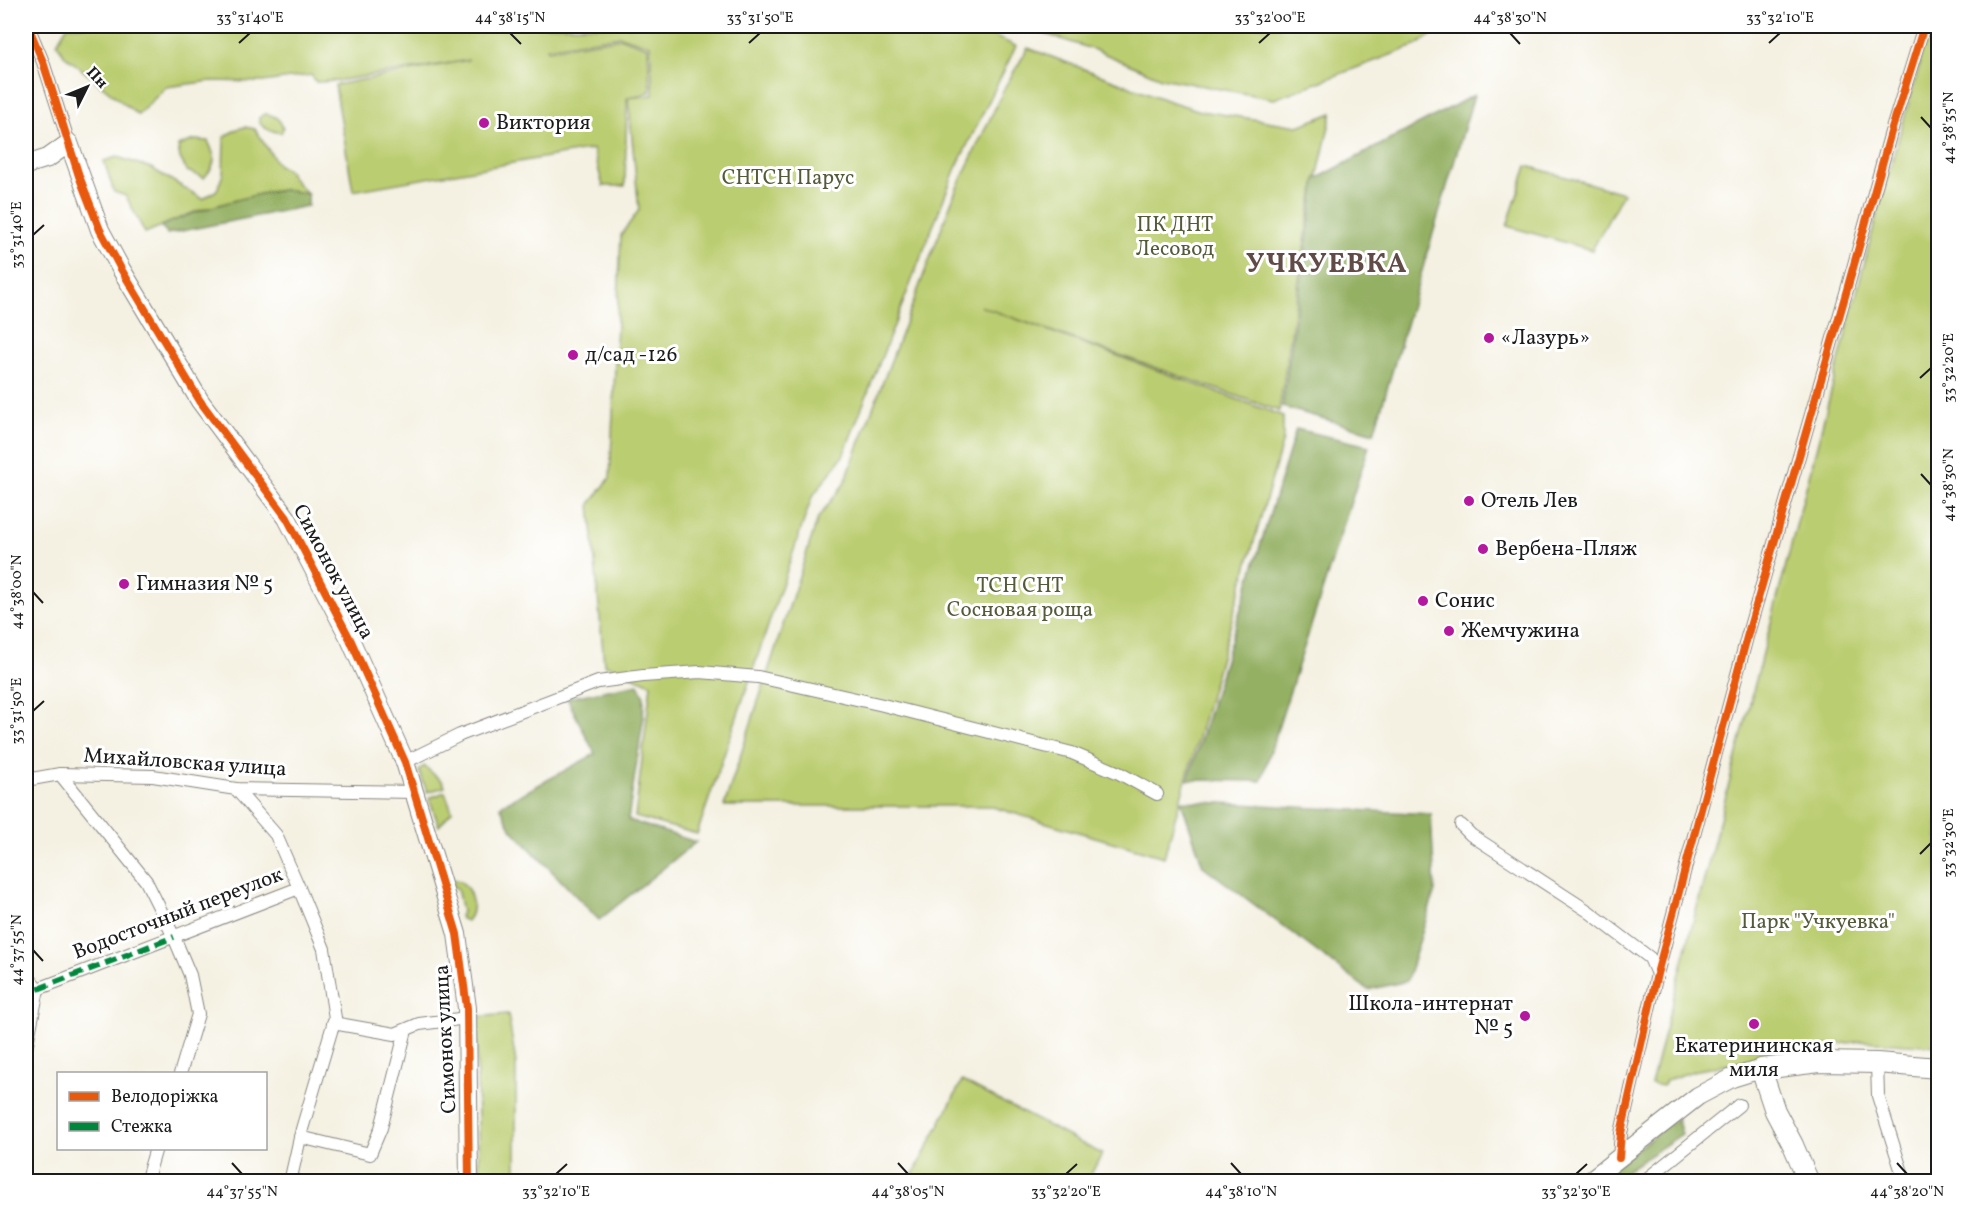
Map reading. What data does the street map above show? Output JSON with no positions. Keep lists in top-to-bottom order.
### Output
{
  "streets": {
    "street": ["Симонок улица", "Михайловская улица", "Водосточный переулок"]
  },
  "crossings": [
    ["Симонок улица", "Михайловская улица"]
  ],
  "districts": ["УЧКУЕВКА"],
  "parks": [
    "СНТСН Парус",
    "ПК ДНТ Лесовод",
    "ТСН СНТ Сосновая роща",
    "Парк \"Учкуевка\""
  ],
  "places": [
    "Виктория",
    "«Лазурь»",
    "д/сад -126",
    "Отель Лев",
    "Вербена-Пляж",
    "Гимназия № 5",
    "Сонис",
    "Жемчужина",
    "Школа-интернат № 5",
    "Екатерининская миля"
  ],
  "legend": ["Велодоріжка", "Стежка"],
  "north": "top right",
  "coordinates": [
    "33°31'40\"E",
    "44°38'15\"N",
    "33°31'50\"E",
    "33°32'00\"E",
    "44°38'30\"N",
    "33°32'10\"E",
    "44°38'35\"N",
    "33°32'20\"E",
    "44°38'00\"N",
    "33°32'30\"E",
    "44°37'55\"N",
    "44°38'05\"N",
    "44°38'10\"N",
    "44°38'20\"N"
  ]
}
